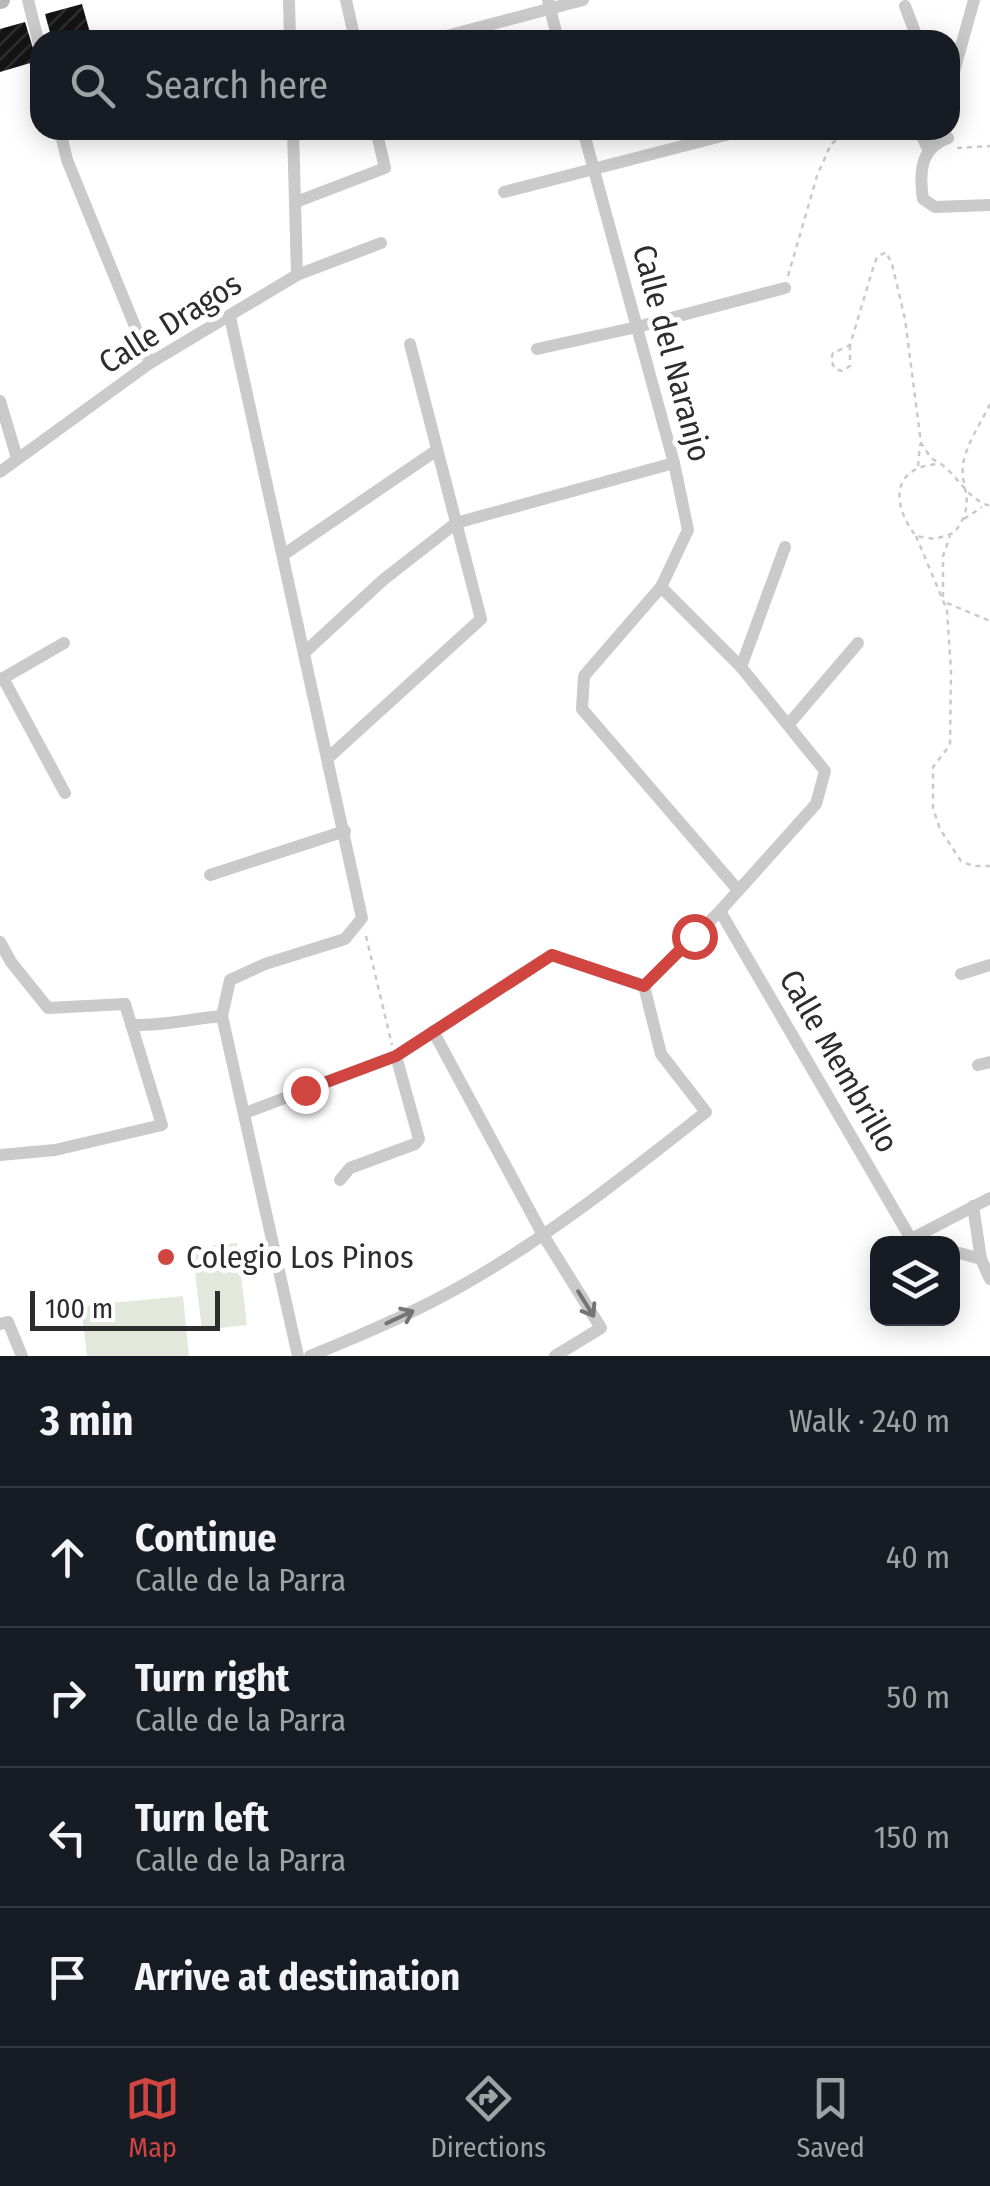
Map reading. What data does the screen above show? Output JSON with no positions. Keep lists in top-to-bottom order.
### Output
{
  "streets": {
    "street": ["Calle Dragos", "Calle del Naranjo", "Calle Membrillo"]
  },
  "places": ["Colegio Los Pinos"],
  "scale_bar": "100 m",
  "page": {
    "search": "Search here",
    "scale": "100 m",
    "heading": ["3 min", "Walk · 240 m"],
    "list": [
      ["Continue", "Calle de la Parra", "40 m"],
      ["Turn right", "Calle de la Parra", "50 m"],
      ["Turn left", "Calle de la Parra", "150 m"],
      "Arrive at destination"
    ],
    "nav": ["Map", "Directions", "Saved"]
  }
}
